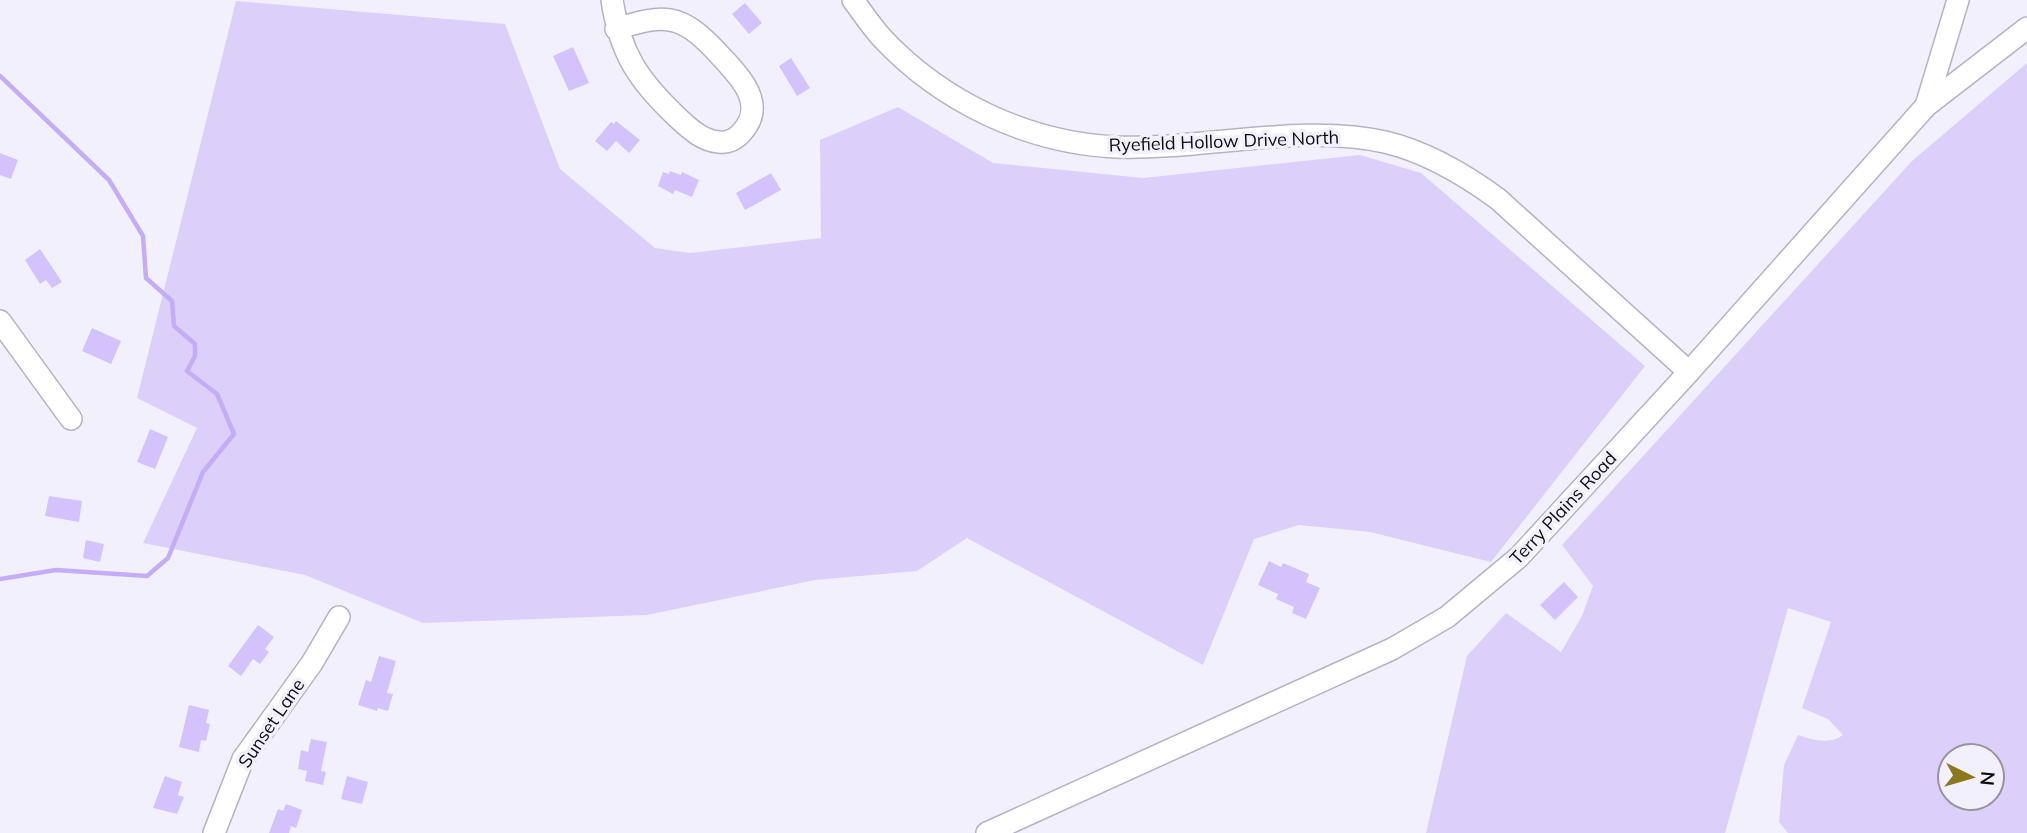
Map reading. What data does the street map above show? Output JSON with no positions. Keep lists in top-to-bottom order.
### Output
{
  "streets": {
    "street": ["Ryefield Hollow Drive North", "Terry Plains Road", "Sunset Lane"]
  },
  "crossings": [
    ["Ryefield Hollow Drive North", "Terry Plains Road"]
  ],
  "north": "right"
}
